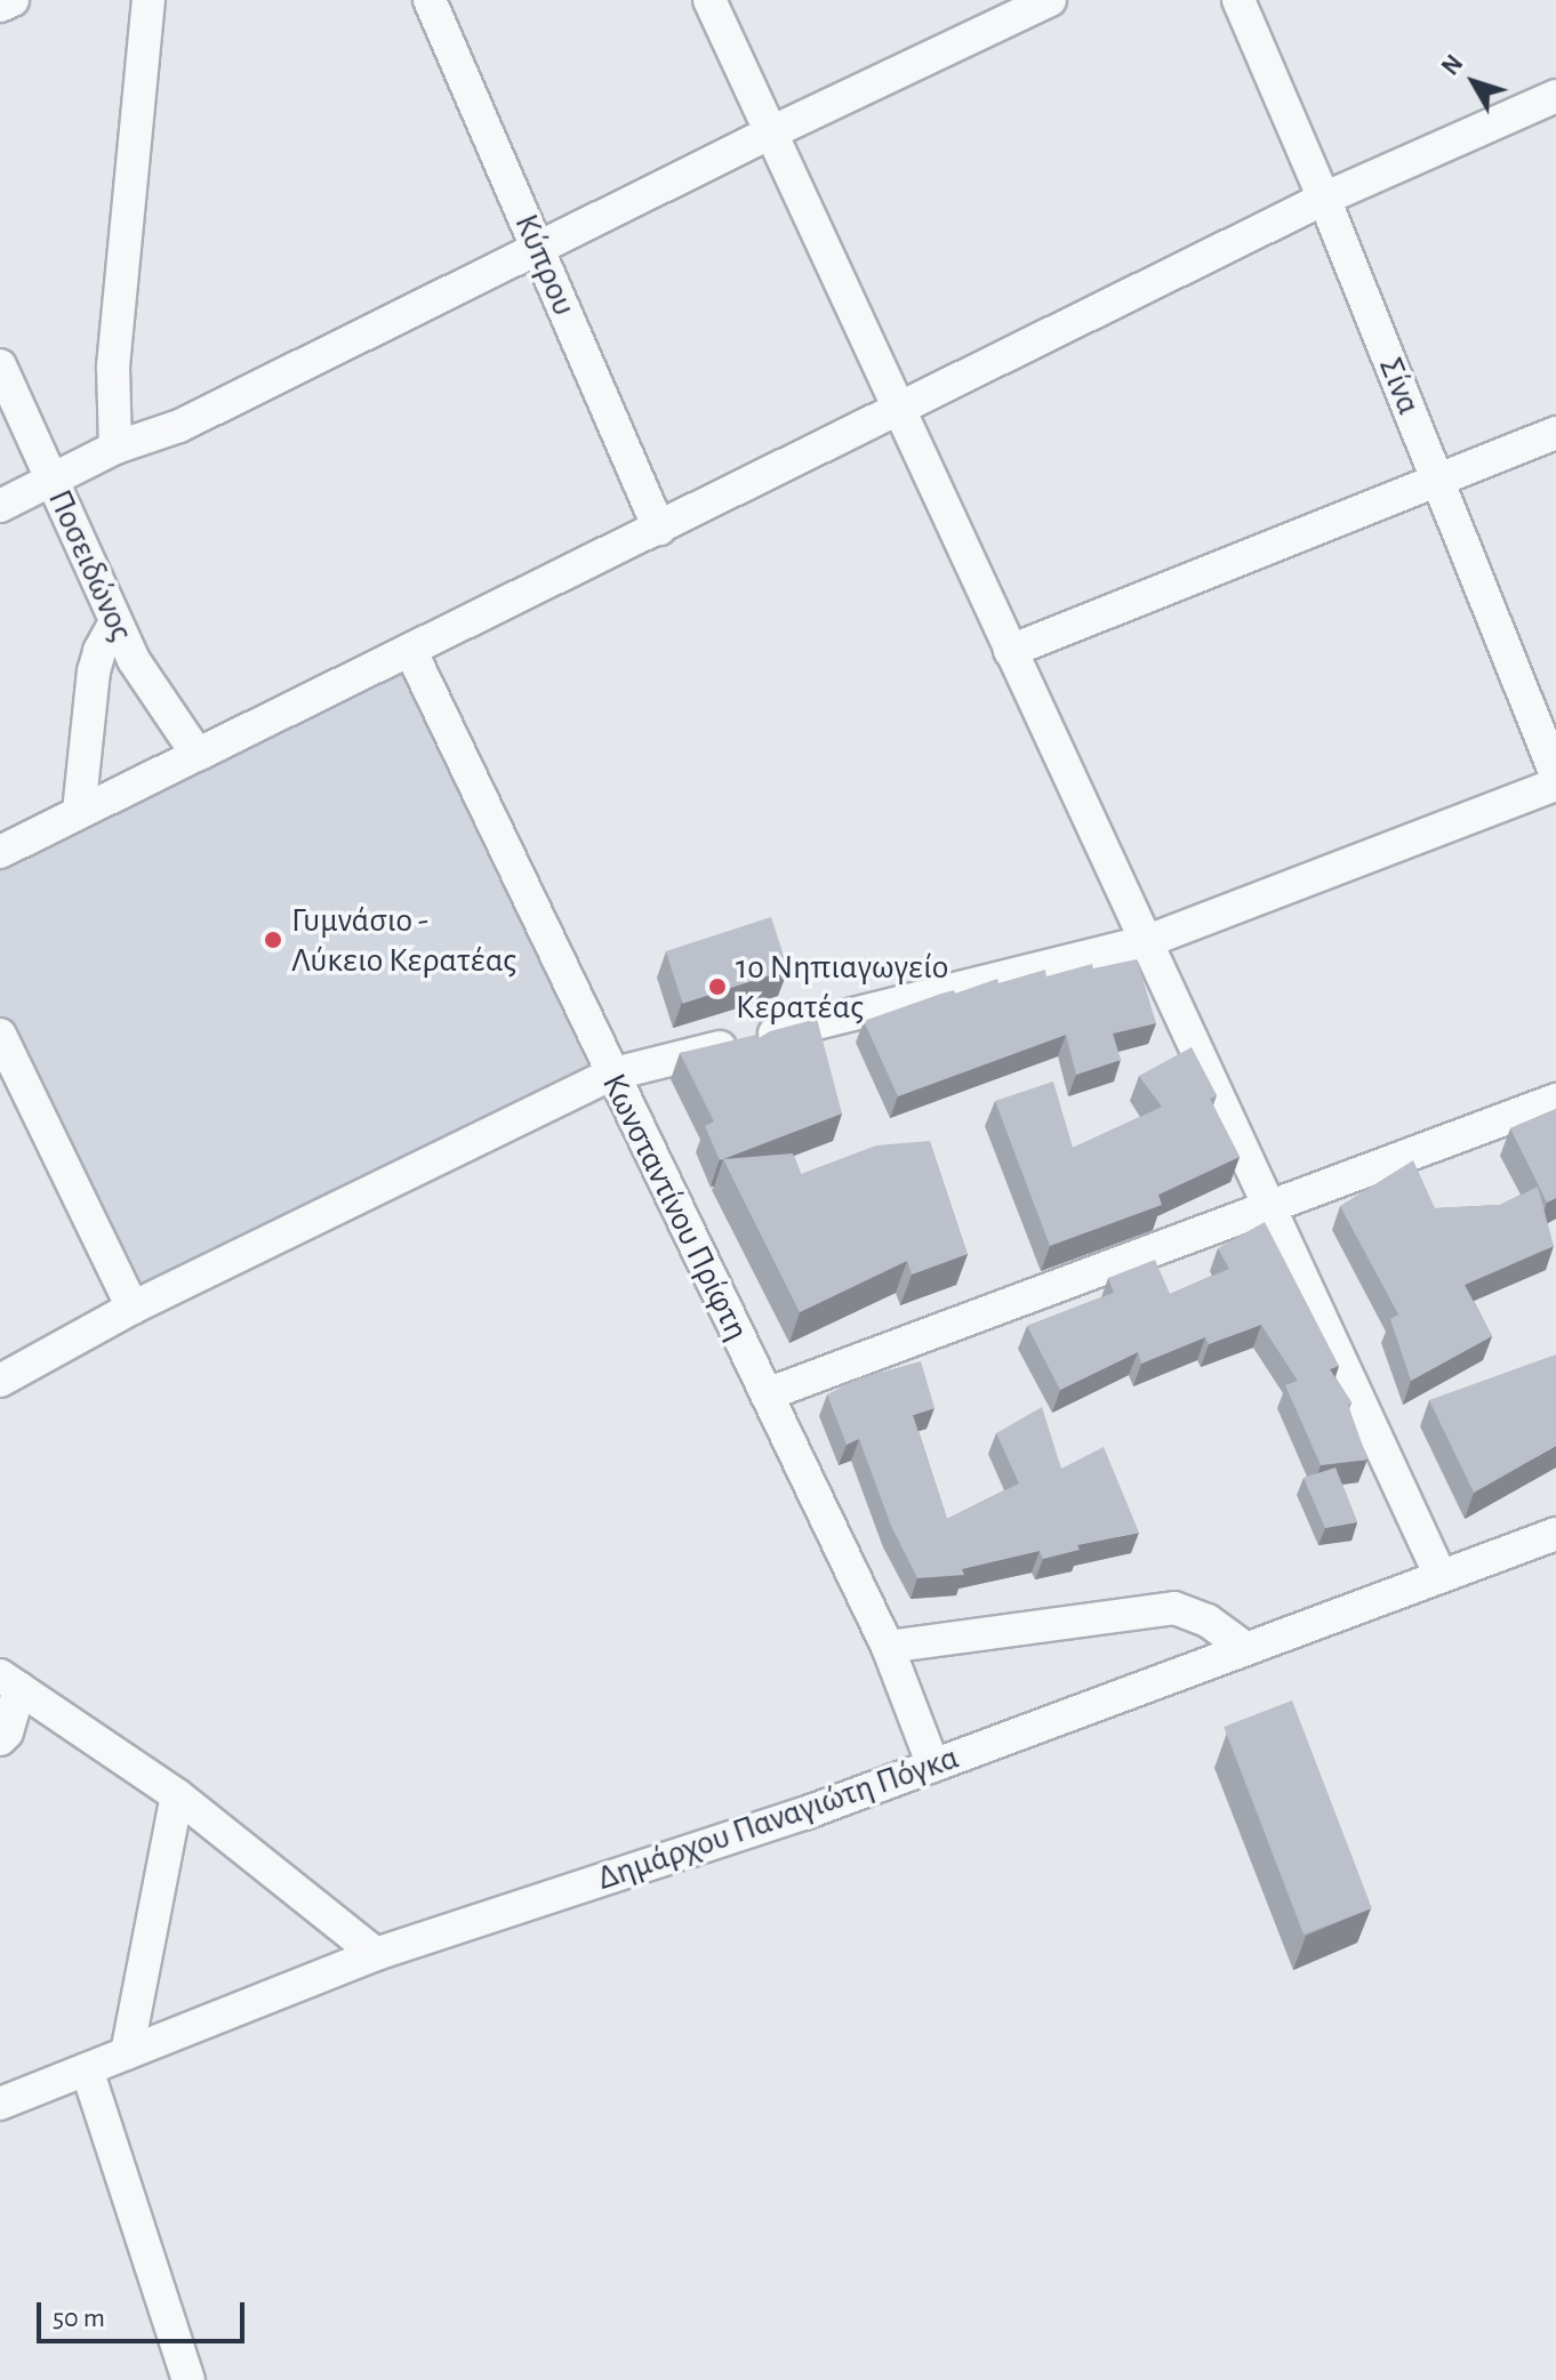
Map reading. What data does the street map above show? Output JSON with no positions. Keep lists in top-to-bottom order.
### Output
{
  "streets": {
    "street": [
      "Κύπρου",
      "Σίνα",
      "Ποσειδώνος",
      "Κωνσταντίνου Πρίφτη",
      "Δημάρχου Παναγιώτη Πόγκα"
    ]
  },
  "crossings": [
    ["Κωνσταντίνου Πρίφτη", "Δημάρχου Παναγιώτη Πόγκα"]
  ],
  "places": ["Γυμνάσιο - Λύκειο Κερατέας", "1ο Νηπιαγωγείο Κερατέας"],
  "scale_bar": "50 m",
  "north": "top left"
}
